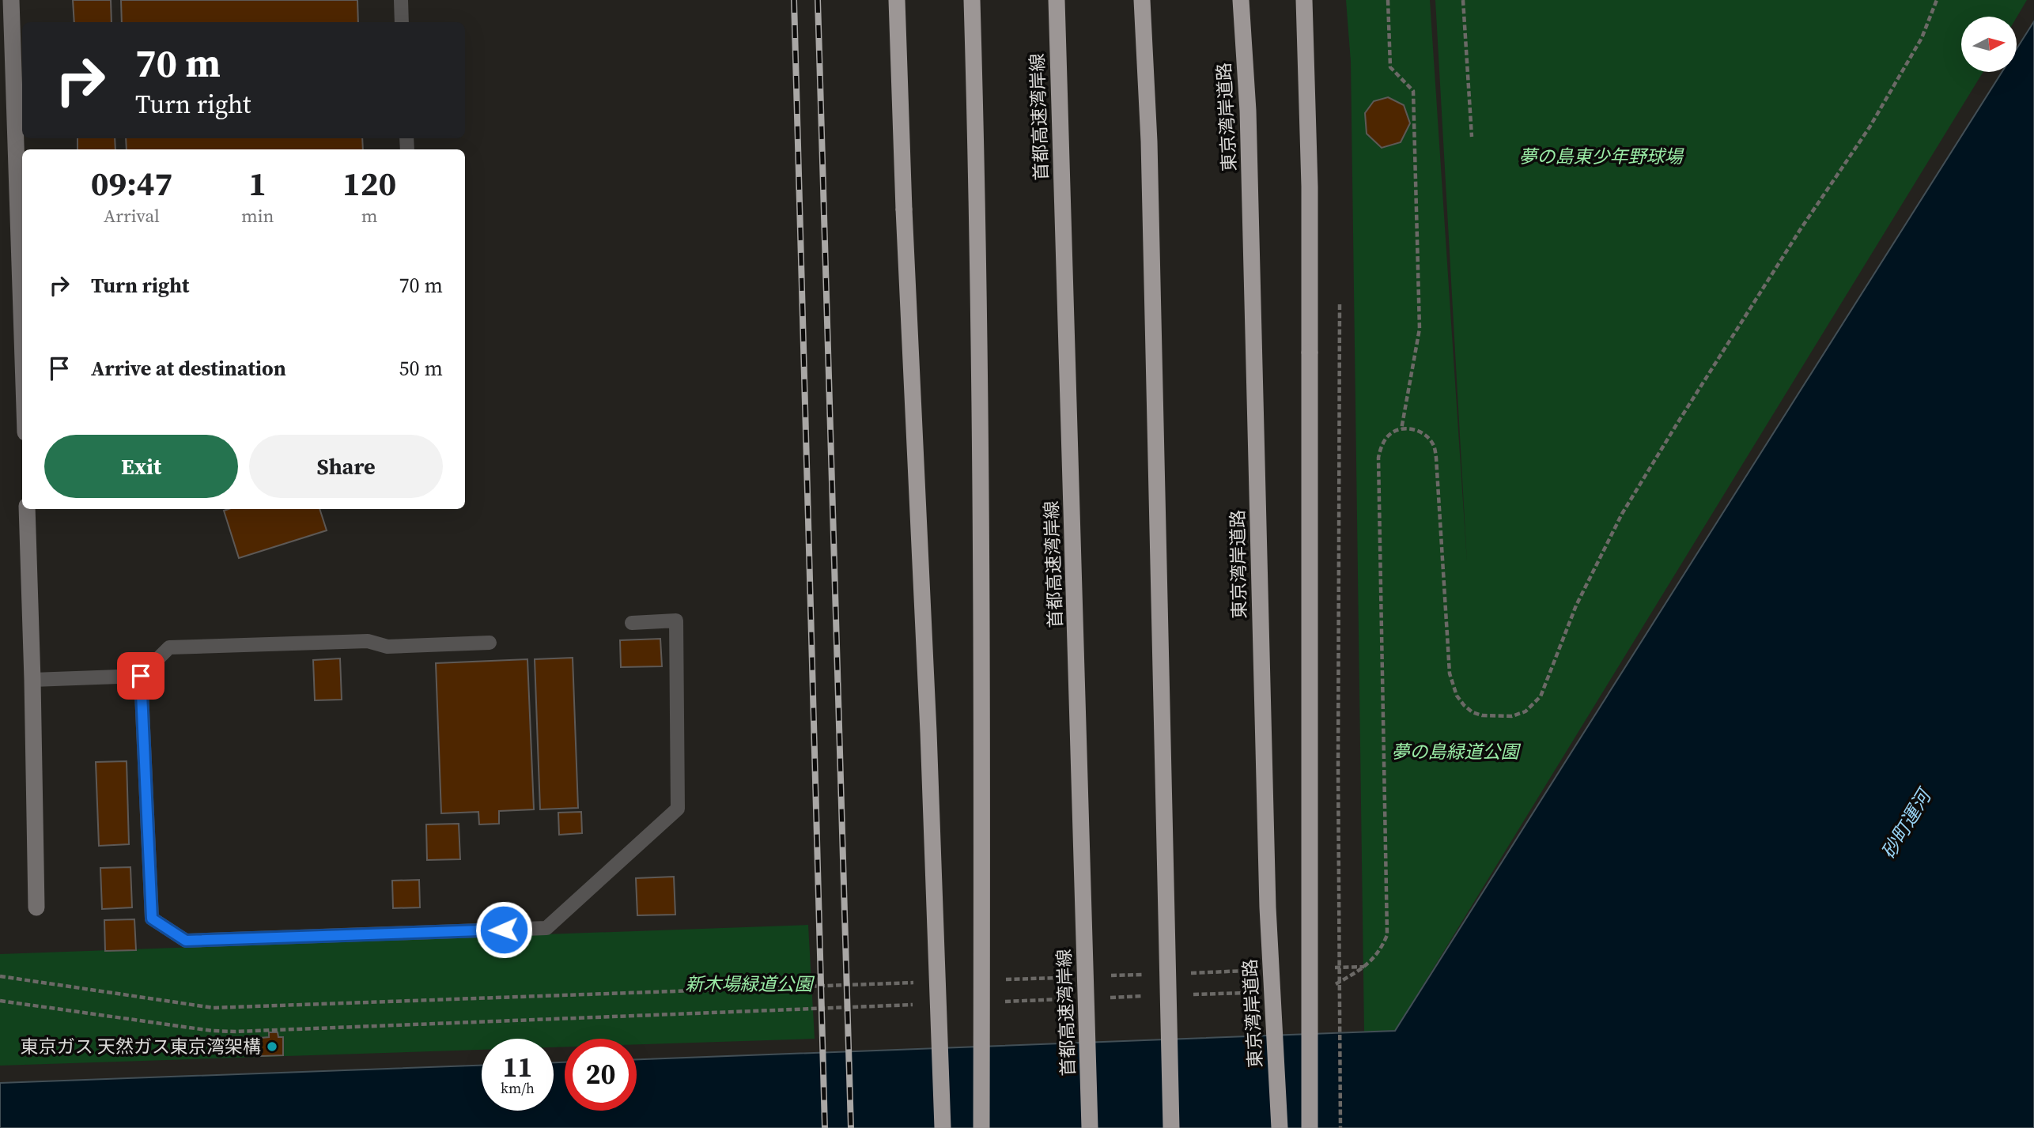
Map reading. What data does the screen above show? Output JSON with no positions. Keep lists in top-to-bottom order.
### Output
{
  "streets": {
    "highway": ["首都高速湾岸線", "東京湾岸道路"]
  },
  "water": ["砂町運河"],
  "parks": ["夢の島東少年野球場", "夢の島緑道公園", "新木場緑道公園"],
  "places": ["東京ガス 天然ガス東京湾架構"],
  "north": "right",
  "page": {
    "turn": ["70 m", "Turn right"],
    "eta": [
      "09:47",
      "Arrival",
      "1",
      "min",
      "120",
      "m"
    ],
    "list": [
      {
        "name": "Turn right",
        "value": "70 m"
      },
      {
        "name": "Arrive at destination",
        "value": "50 m"
      }
    ],
    "buttons": ["Exit", "Share"],
    "speed": "11 km/h",
    "limit": "20"
  }
}
